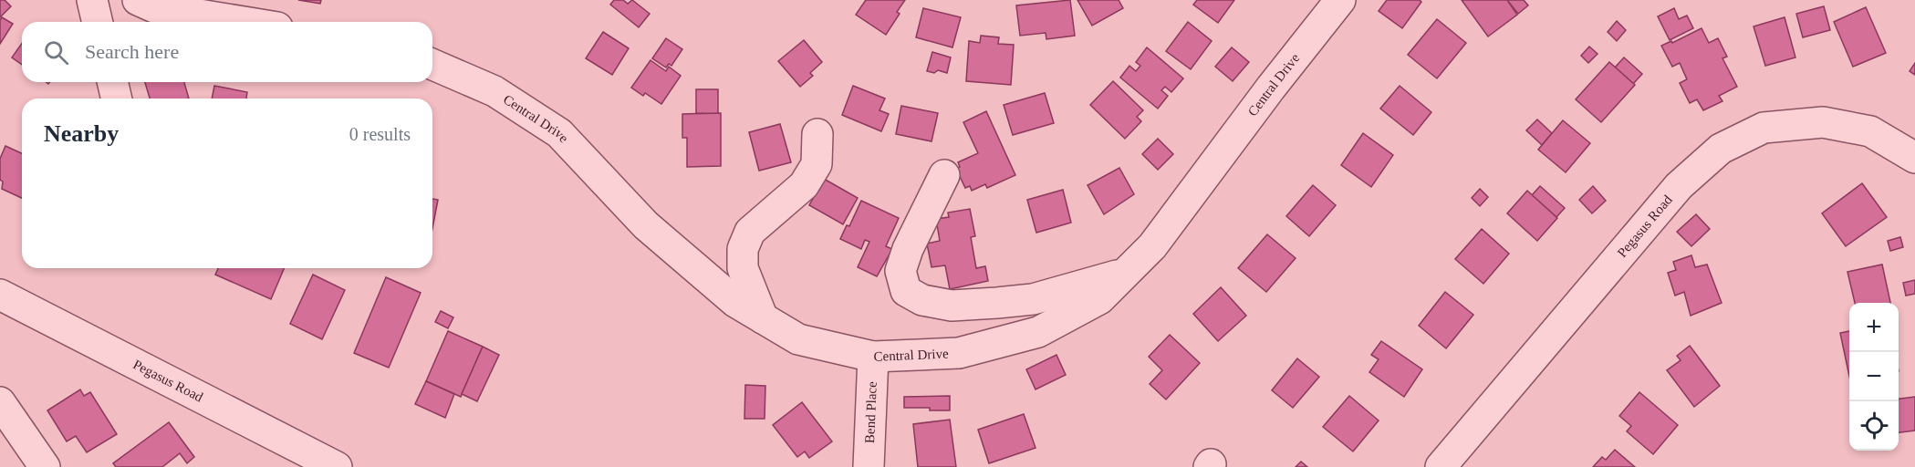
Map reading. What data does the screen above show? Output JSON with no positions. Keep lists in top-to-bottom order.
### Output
{
  "streets": {
    "street": ["Central Drive", "Pegasus Road", "Bend Place"]
  },
  "crossings": [
    ["Central Drive", "Bend Place"]
  ],
  "page": {
    "search": "Search here",
    "heading": ["Nearby", "0 results"],
    "map_buttons": ["+", "−"]
  }
}
